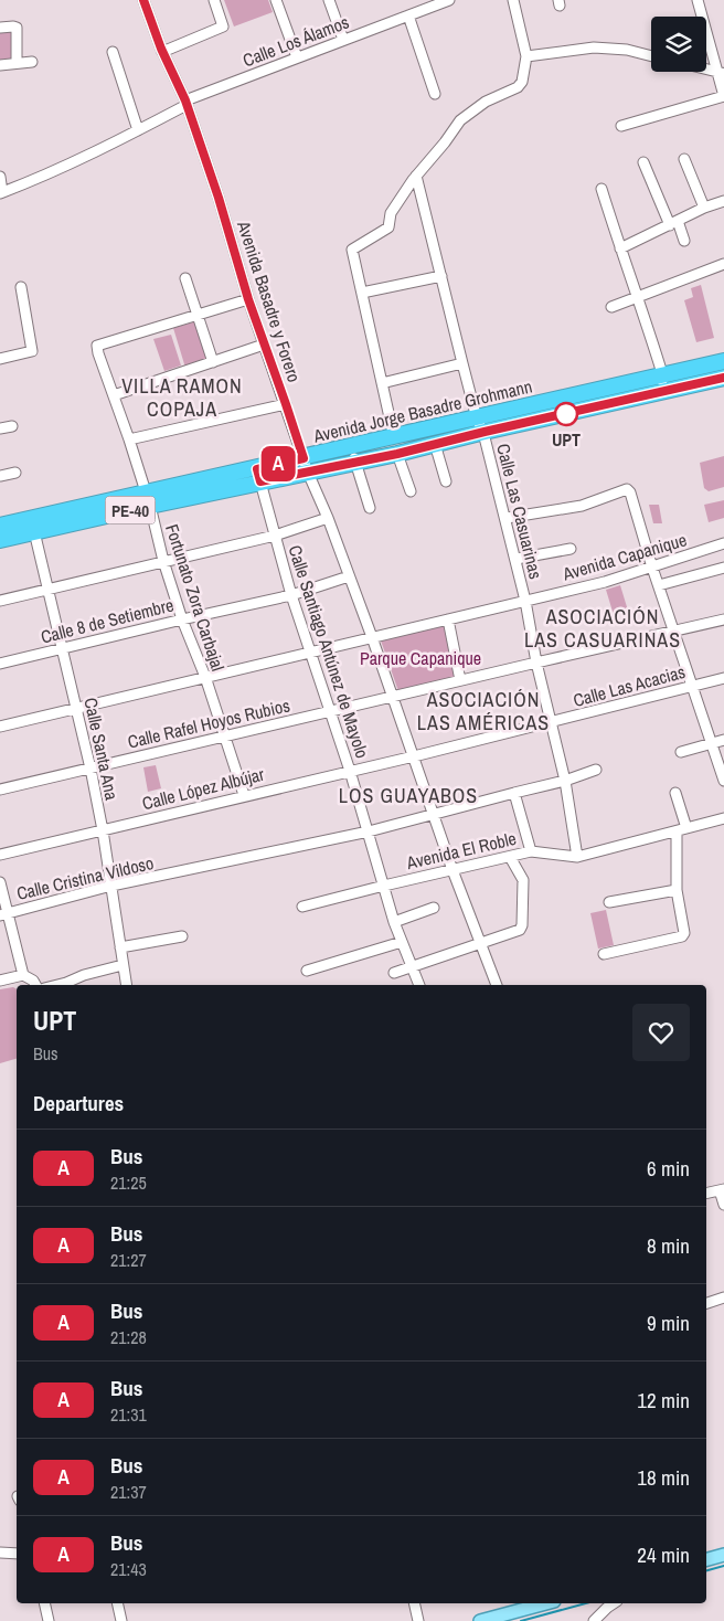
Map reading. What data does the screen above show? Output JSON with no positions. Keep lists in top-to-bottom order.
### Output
{
  "streets": {
    "highway": ["Avenida Jorge Basadre Grohmann", "PE-40"],
    "street": [
      "Calle Los Álamos",
      "Avenida Basadre y Forero",
      "Calle Las Casuarinas",
      "Avenida Capanique",
      "Fortunato Zora Carbajal",
      "Calle 8 de Setiembre",
      "Calle Santiago Antúnez de Mayolo",
      "Calle Las Acacias",
      "Calle Rafel Hoyos Rubios",
      "Calle Santa Ana",
      "Calle López Albújar",
      "Avenida El Roble",
      "Calle Cristina Vildoso"
    ]
  },
  "crossings": [
    ["Calle Los Álamos", "Avenida Basadre y Forero"],
    ["Avenida Basadre y Forero", "Avenida Jorge Basadre Grohmann"],
    ["Avenida Basadre y Forero", "Avenida Capanique"],
    ["Avenida Basadre y Forero", "Calle 8 de Setiembre"],
    ["Avenida Basadre y Forero", "Calle Las Acacias"],
    ["Avenida Basadre y Forero", "Calle Rafel Hoyos Rubios"],
    ["Avenida Basadre y Forero", "Calle López Albújar"],
    ["Avenida Basadre y Forero", "Avenida El Roble"],
    ["Avenida Basadre y Forero", "Calle Cristina Vildoso"],
    ["Avenida Jorge Basadre Grohmann", "Calle Las Casuarinas"],
    ["Avenida Jorge Basadre Grohmann", "Fortunato Zora Carbajal"],
    ["Avenida Jorge Basadre Grohmann", "Calle Santiago Antúnez de Mayolo"],
    ["Avenida Jorge Basadre Grohmann", "Calle Santa Ana"],
    ["Calle Las Casuarinas", "Avenida Capanique"],
    ["Calle Las Casuarinas", "Calle Las Acacias"],
    ["Calle Las Casuarinas", "Calle Rafel Hoyos Rubios"],
    ["Calle Las Casuarinas", "Avenida El Roble"],
    ["Calle Las Casuarinas", "Calle Cristina Vildoso"],
    ["Avenida Capanique", "Fortunato Zora Carbajal"],
    ["Avenida Capanique", "Calle Santiago Antúnez de Mayolo"],
    ["Avenida Capanique", "Calle Santa Ana"],
    ["Fortunato Zora Carbajal", "Calle 8 de Setiembre"],
    ["Fortunato Zora Carbajal", "Calle Rafel Hoyos Rubios"],
    ["Fortunato Zora Carbajal", "Calle López Albújar"],
    ["Calle 8 de Setiembre", "Calle Santiago Antúnez de Mayolo"],
    ["Calle 8 de Setiembre", "Calle Santa Ana"],
    ["Calle Santiago Antúnez de Mayolo", "Calle Rafel Hoyos Rubios"],
    ["Calle Santiago Antúnez de Mayolo", "Calle López Albújar"],
    ["Calle Santiago Antúnez de Mayolo", "Avenida El Roble"],
    ["Calle Santiago Antúnez de Mayolo", "Calle Cristina Vildoso"],
    ["Calle Las Acacias", "Calle López Albújar"],
    ["Calle Rafel Hoyos Rubios", "Calle Santa Ana"],
    ["Calle Santa Ana", "Calle López Albújar"],
    ["Calle Santa Ana", "Calle Cristina Vildoso"]
  ],
  "districts": [
    "VILLA RAMON COPAJA",
    "ASOCIACIÓN LAS CASUARINAS",
    "ASOCIACIÓN LAS AMÉRICAS",
    "LOS GUAYABOS"
  ],
  "parks": ["Parque Capanique"],
  "places": ["UPT"],
  "lines": ["bus line A"],
  "page": {
    "on_map": "A",
    "heading": [
      ["UPT", "Bus"],
      "Departures"
    ],
    "list": [
      {
        "mark": "A",
        "name": "Bus",
        "note": "21:25",
        "value": "6 min"
      },
      {
        "mark": "A",
        "name": "Bus",
        "note": "21:27",
        "value": "8 min"
      },
      {
        "mark": "A",
        "name": "Bus",
        "note": "21:28",
        "value": "9 min"
      },
      {
        "mark": "A",
        "name": "Bus",
        "note": "21:31",
        "value": "12 min"
      },
      {
        "mark": "A",
        "name": "Bus",
        "note": "21:37",
        "value": "18 min"
      },
      {
        "mark": "A",
        "name": "Bus",
        "note": "21:43",
        "value": "24 min"
      }
    ]
  }
}
